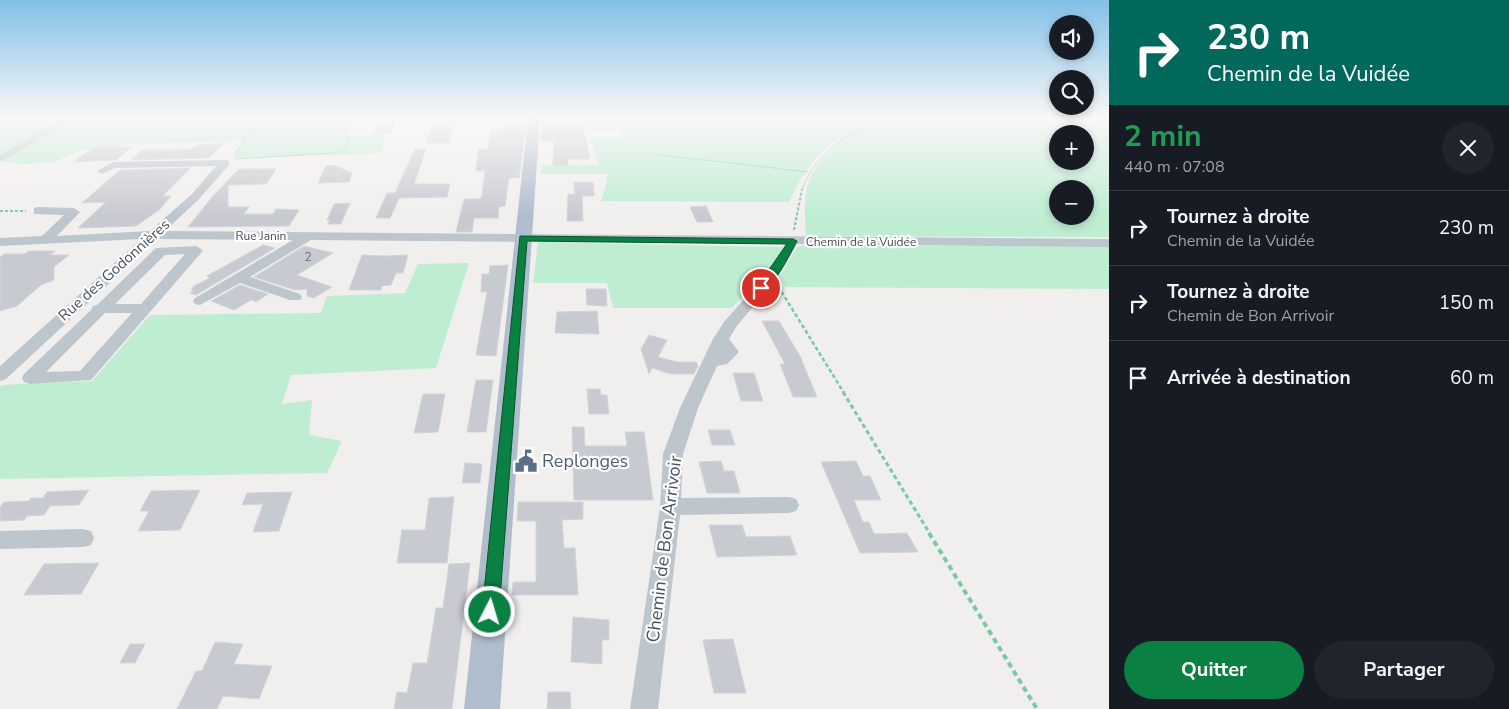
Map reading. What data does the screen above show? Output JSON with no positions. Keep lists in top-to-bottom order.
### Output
{
  "streets": {
    "street": [
      "Rue Janin",
      "Chemin de la Vuidée",
      "Rue des Godonnières",
      "Chemin de Bon Arrivoir"
    ]
  },
  "crossings": [
    ["Rue Janin", "Chemin de la Vuidée"],
    ["Rue Janin", "Rue des Godonnières"],
    ["Chemin de la Vuidée", "Chemin de Bon Arrivoir"]
  ],
  "places": {
    "public building": ["Replonges"]
  },
  "house_numbers": ["2"],
  "page": {
    "turn": ["230 m", "Chemin de la Vuidée"],
    "map_buttons": ["+", "−"],
    "heading": ["2 min", "440 m · 07:08"],
    "list": [
      {
        "name": "Tournez à droite",
        "note": "Chemin de la Vuidée",
        "value": "230 m"
      },
      {
        "name": "Tournez à droite",
        "note": "Chemin de Bon Arrivoir",
        "value": "150 m"
      },
      {
        "name": "Arrivée à destination",
        "value": "60 m"
      }
    ],
    "buttons": ["Quitter", "Partager"]
  }
}
